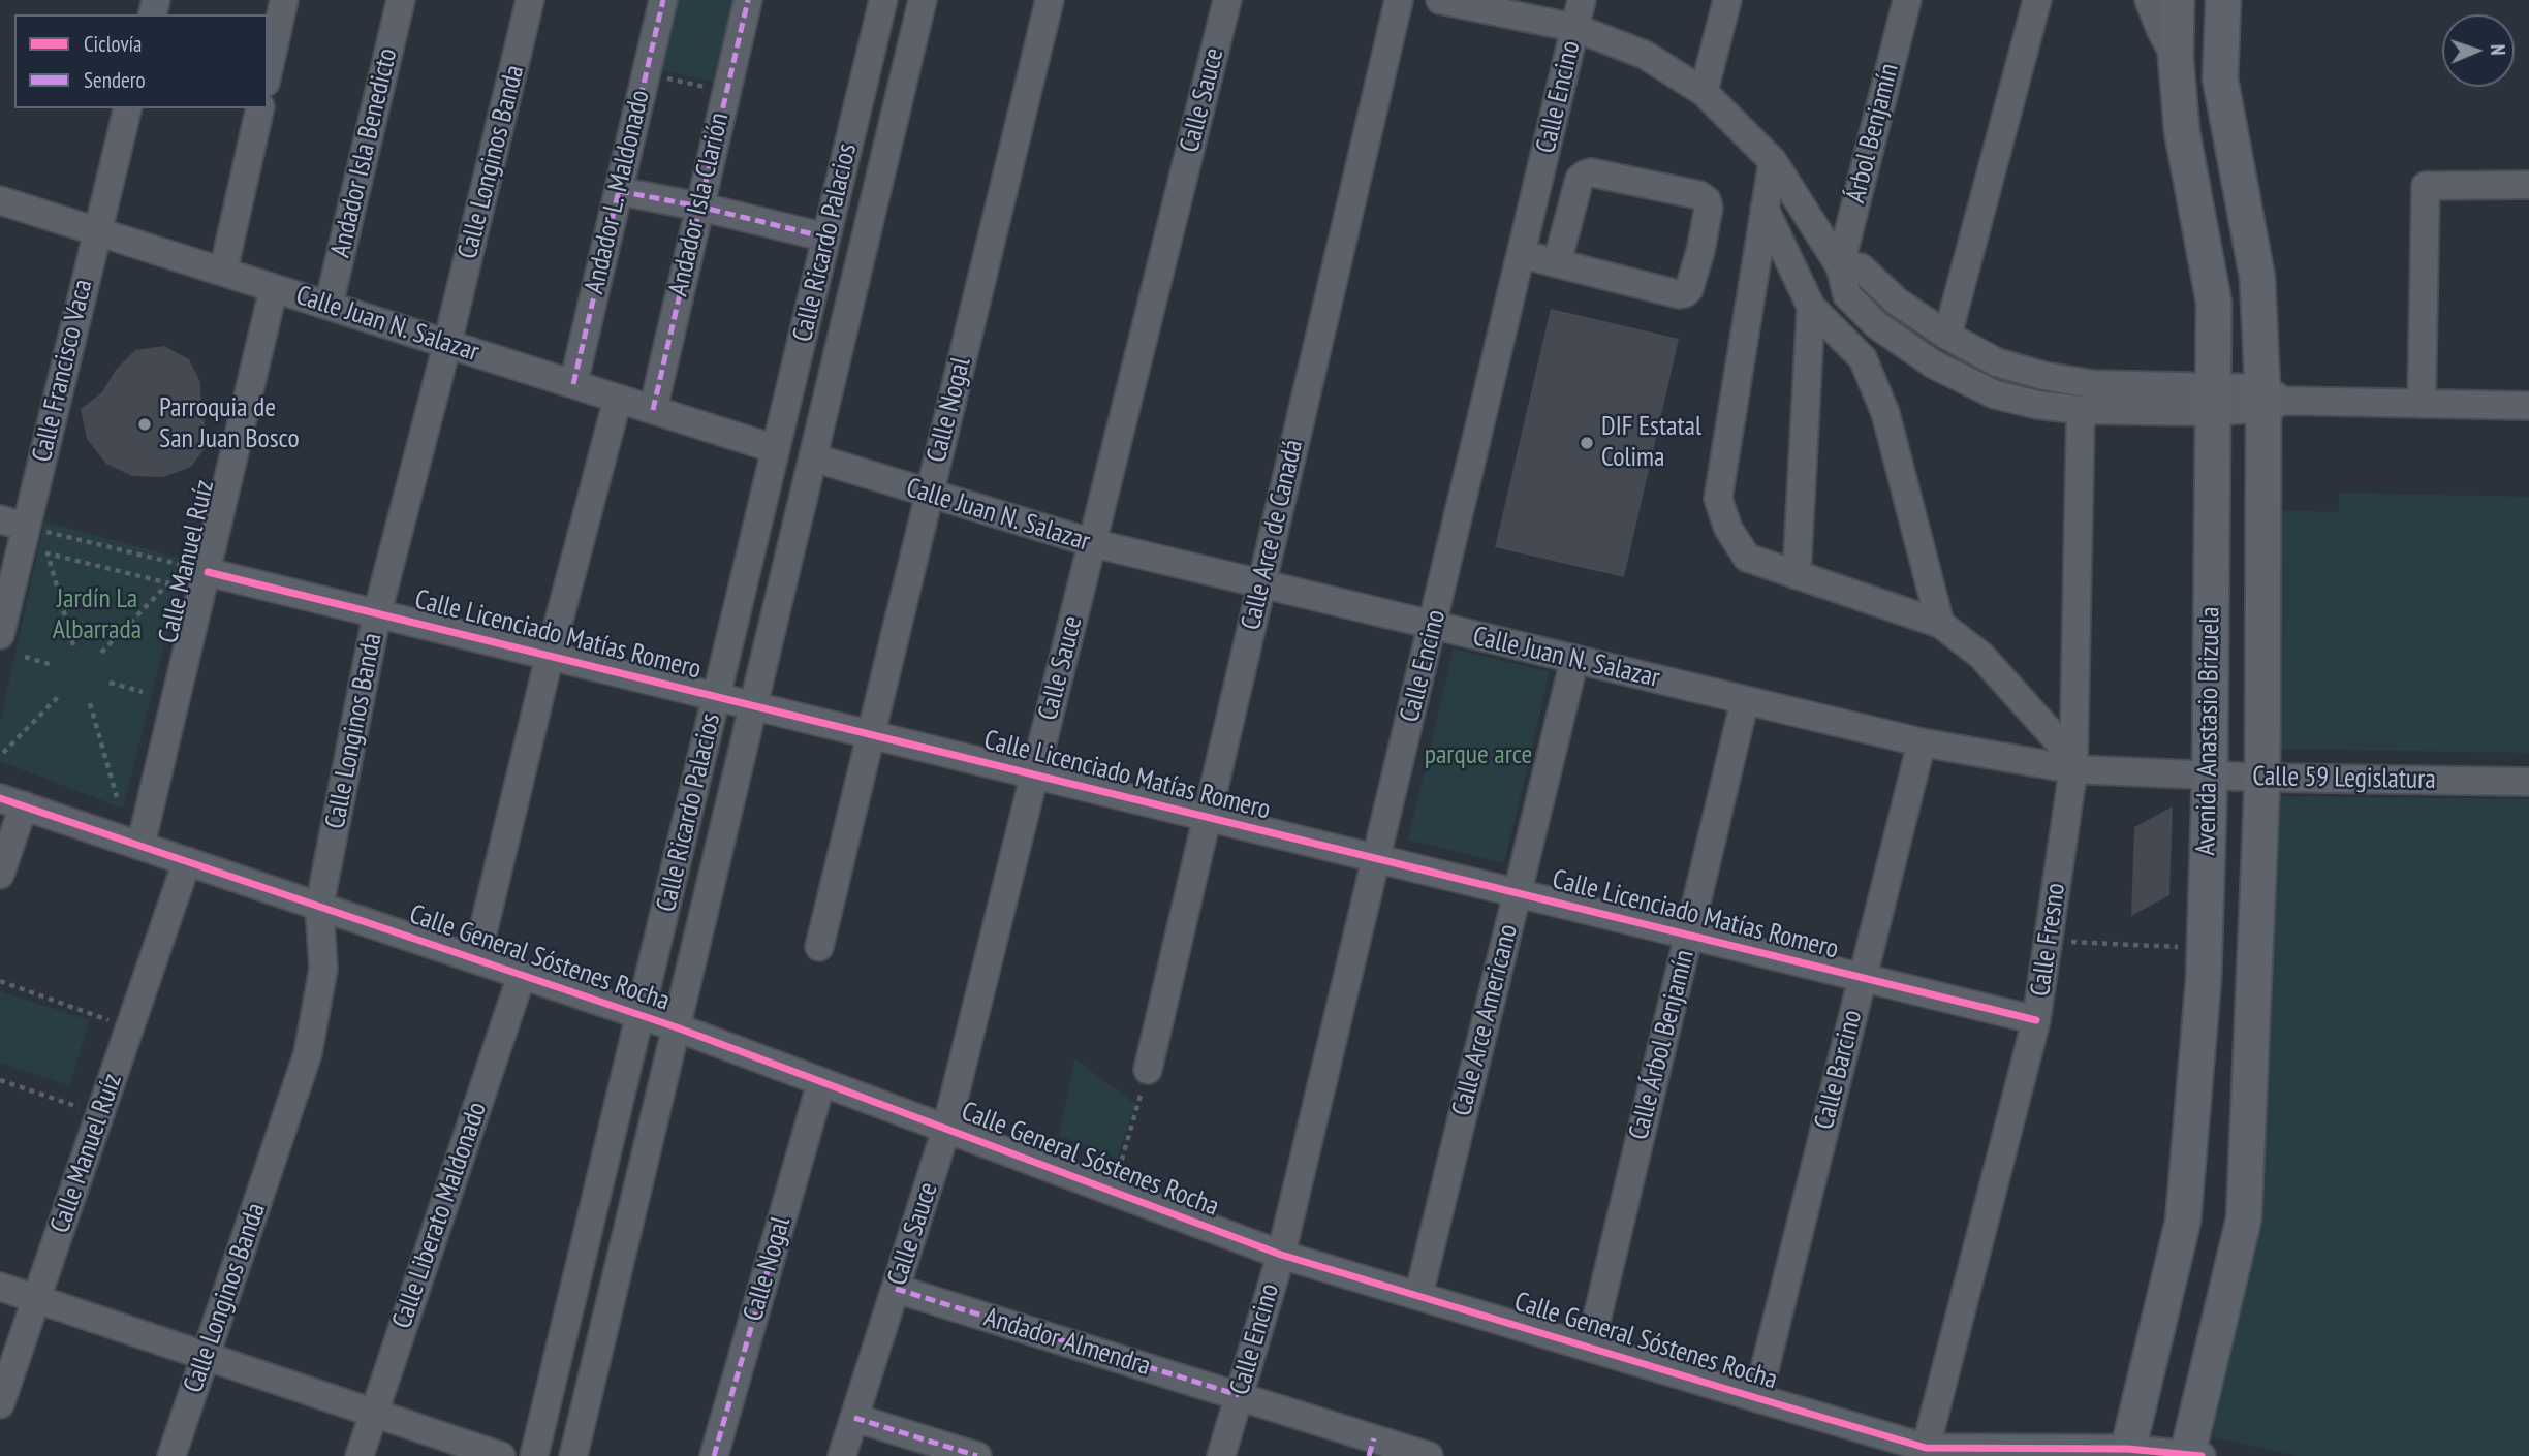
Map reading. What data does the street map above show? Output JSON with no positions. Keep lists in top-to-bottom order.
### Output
{
  "streets": {
    "main road": ["Avenida Anastasio Brizuela"],
    "street": [
      "Calle Encino",
      "Calle Sauce",
      "Árbol Benjamín",
      "Andador Isla Benedicto",
      "Calle Longinos Banda",
      "Andador L. Maldonado",
      "Andador Isla Clarión",
      "Calle Ricardo Palacios",
      "Calle Juan N. Salazar",
      "Calle Francisco Vaca",
      "Calle Nogal",
      "Calle Arce de Canadá",
      "Calle Manuel Ruíz",
      "Calle Licenciado Matías Romero",
      "Calle 59 Legislatura",
      "Calle Fresno",
      "Calle General Sóstenes Rocha",
      "Calle Arce Americano",
      "Calle Árbol Benjamín",
      "Calle Barcino",
      "Calle Liberato Maldonado",
      "Andador Almendra"
    ]
  },
  "crossings": [
    ["Calle Encino", "Calle Juan N. Salazar"],
    ["Calle Encino", "Calle Licenciado Matías Romero"],
    ["Calle Encino", "Calle General Sóstenes Rocha"],
    ["Calle Encino", "Andador Almendra"],
    ["Calle Sauce", "Calle Juan N. Salazar"],
    ["Calle Sauce", "Calle Licenciado Matías Romero"],
    ["Calle Sauce", "Calle General Sóstenes Rocha"],
    ["Calle Sauce", "Andador Almendra"],
    ["Andador Isla Benedicto", "Calle Juan N. Salazar"],
    ["Calle Longinos Banda", "Calle Juan N. Salazar"],
    ["Calle Longinos Banda", "Calle Licenciado Matías Romero"],
    ["Calle Longinos Banda", "Calle General Sóstenes Rocha"],
    ["Andador L. Maldonado", "Calle Juan N. Salazar"],
    ["Andador Isla Clarión", "Calle Juan N. Salazar"],
    ["Calle Ricardo Palacios", "Calle Juan N. Salazar"],
    ["Calle Ricardo Palacios", "Calle Licenciado Matías Romero"],
    ["Calle Ricardo Palacios", "Calle General Sóstenes Rocha"],
    ["Calle Juan N. Salazar", "Calle Francisco Vaca"],
    ["Calle Juan N. Salazar", "Calle Nogal"],
    ["Calle Juan N. Salazar", "Calle Arce de Canadá"],
    ["Calle Juan N. Salazar", "Calle Manuel Ruíz"],
    ["Calle Juan N. Salazar", "Calle 59 Legislatura"],
    ["Calle Juan N. Salazar", "Calle Fresno"],
    ["Calle Juan N. Salazar", "Calle Arce Americano"],
    ["Calle Juan N. Salazar", "Calle Árbol Benjamín"],
    ["Calle Juan N. Salazar", "Calle Barcino"],
    ["Calle Nogal", "Calle Licenciado Matías Romero"],
    ["Calle Nogal", "Calle General Sóstenes Rocha"],
    ["Calle Arce de Canadá", "Calle Licenciado Matías Romero"],
    ["Calle Manuel Ruíz", "Calle Licenciado Matías Romero"],
    ["Calle Manuel Ruíz", "Calle General Sóstenes Rocha"],
    ["Calle Licenciado Matías Romero", "Calle Fresno"],
    ["Calle Licenciado Matías Romero", "Calle Arce Americano"],
    ["Calle Licenciado Matías Romero", "Calle Árbol Benjamín"],
    ["Calle Licenciado Matías Romero", "Calle Barcino"],
    ["Avenida Anastasio Brizuela", "Calle 59 Legislatura"],
    ["Avenida Anastasio Brizuela", "Calle General Sóstenes Rocha"],
    ["Calle 59 Legislatura", "Calle Fresno"],
    ["Calle Fresno", "Calle General Sóstenes Rocha"],
    ["Calle General Sóstenes Rocha", "Calle Arce Americano"],
    ["Calle General Sóstenes Rocha", "Calle Árbol Benjamín"],
    ["Calle General Sóstenes Rocha", "Calle Barcino"],
    ["Calle General Sóstenes Rocha", "Calle Liberato Maldonado"]
  ],
  "parks": ["Jardín La Albarrada", "parque arce"],
  "places": ["Parroquia de San Juan Bosco", "DIF Estatal Colima"],
  "legend": ["Ciclovía", "Sendero"],
  "north": "right"
}
